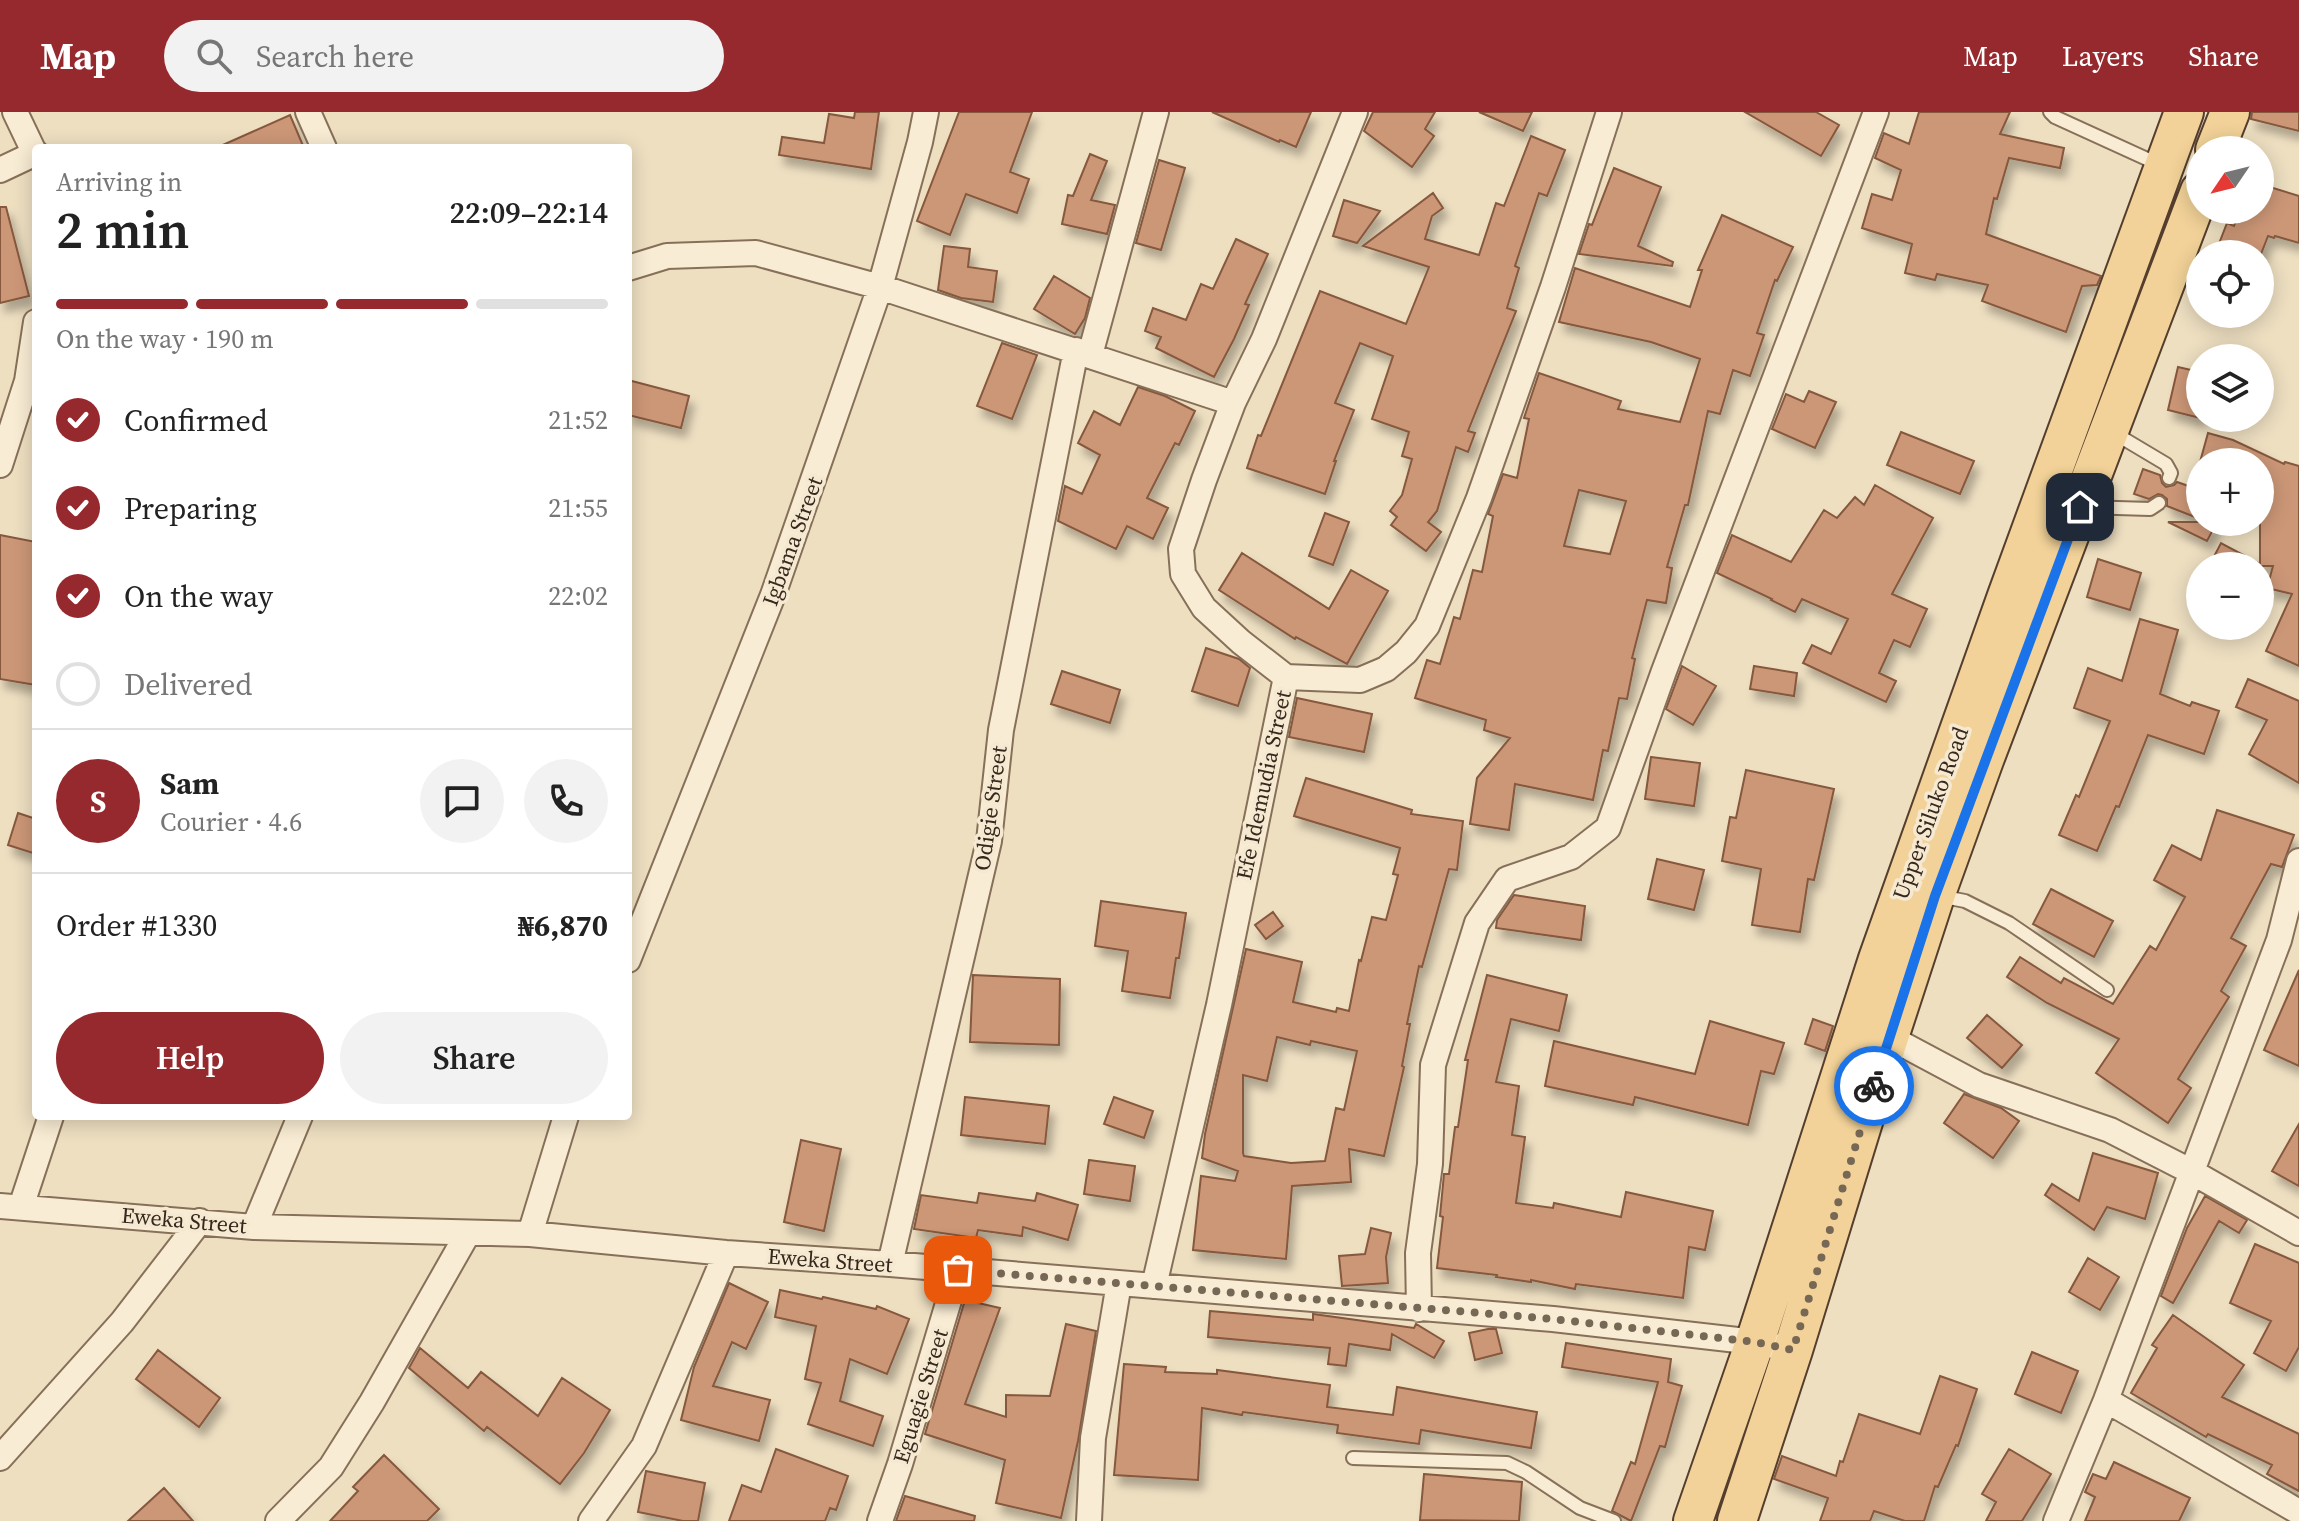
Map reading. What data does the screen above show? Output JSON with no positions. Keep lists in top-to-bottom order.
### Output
{
  "streets": {
    "main road": ["Upper Siluko Road"],
    "street": [
      "Igbama Street",
      "Efe Idemudia Street",
      "Odigie Street",
      "Eweka Street",
      "Eguagie Street"
    ]
  },
  "crossings": [
    ["Efe Idemudia Street", "Eweka Street"],
    ["Odigie Street", "Eweka Street"],
    ["Upper Siluko Road", "Eweka Street"],
    ["Eweka Street", "Eguagie Street"]
  ],
  "north": "bottom left",
  "page": {
    "header": "Map",
    "search": "Search here",
    "nav": ["Map", "Layers", "Share"],
    "map_buttons": ["+", "−"],
    "heading": ["2 min", "Arriving in", "22:09–22:14"],
    "panel": [
      "Sam",
      "Courier · 4.6",
      "Order #1330",
      "₦6,870"
    ],
    "bar": "On the way · 190 m",
    "list": [
      ["Confirmed", "21:52"],
      ["Preparing", "21:55"],
      ["On the way", "22:02"],
      "Delivered"
    ],
    "round": "S",
    "buttons": ["Help", "Share"]
  }
}
